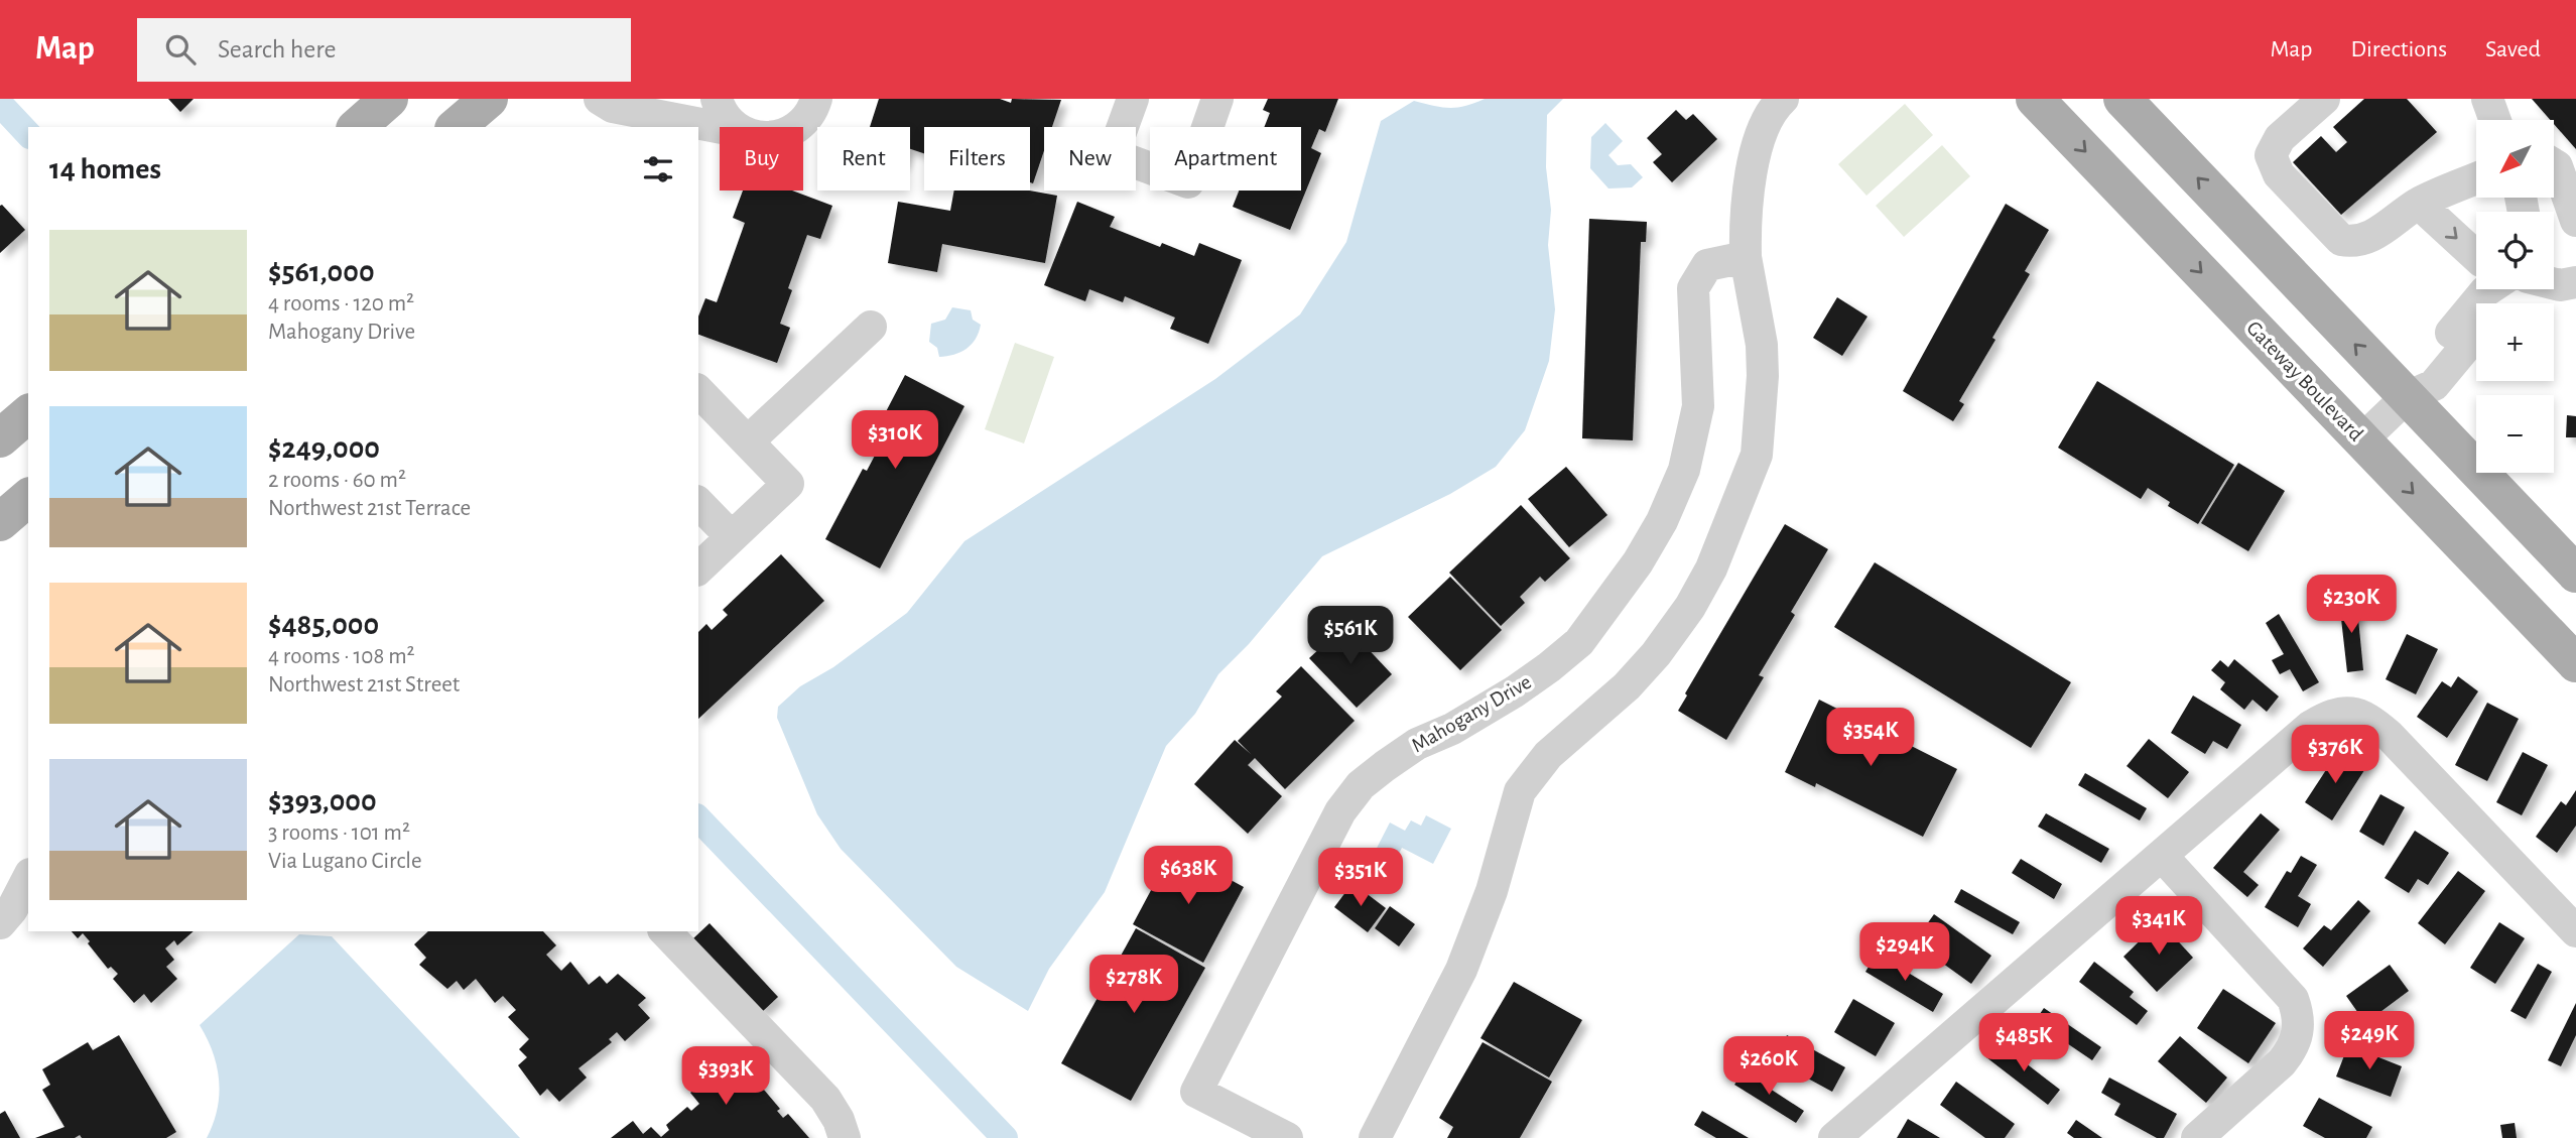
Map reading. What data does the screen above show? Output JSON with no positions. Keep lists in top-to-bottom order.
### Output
{
  "streets": {
    "main road": ["Gateway Boulevard"],
    "street": ["Mahogany Drive"]
  },
  "north": "bottom left",
  "page": {
    "header": "Map",
    "search": "Search here",
    "nav": ["Map", "Directions", "Saved"],
    "map_buttons": ["+", "−"],
    "chip": [
      "Buy",
      "Rent",
      "Filters",
      "New",
      "Apartment"
    ],
    "heading": "14 homes",
    "list": [
      {
        "name": "$561,000",
        "note": "4 rooms · 120 m² · Mahogany Drive"
      },
      {
        "name": "$249,000",
        "note": "2 rooms · 60 m² · Northwest 21st Terrace"
      },
      {
        "name": "$485,000",
        "note": "4 rooms · 108 m² · Northwest 21st Street"
      },
      {
        "name": "$393,000",
        "note": "3 rooms · 101 m² · Via Lugano Circle"
      }
    ],
    "price": [
      "$310K",
      "$230K",
      "$561K",
      "$354K",
      "$376K",
      "$638K",
      "$351K",
      "$341K",
      "$294K",
      "$278K",
      "$249K",
      "$485K",
      "$260K",
      "$393K"
    ]
  }
}
